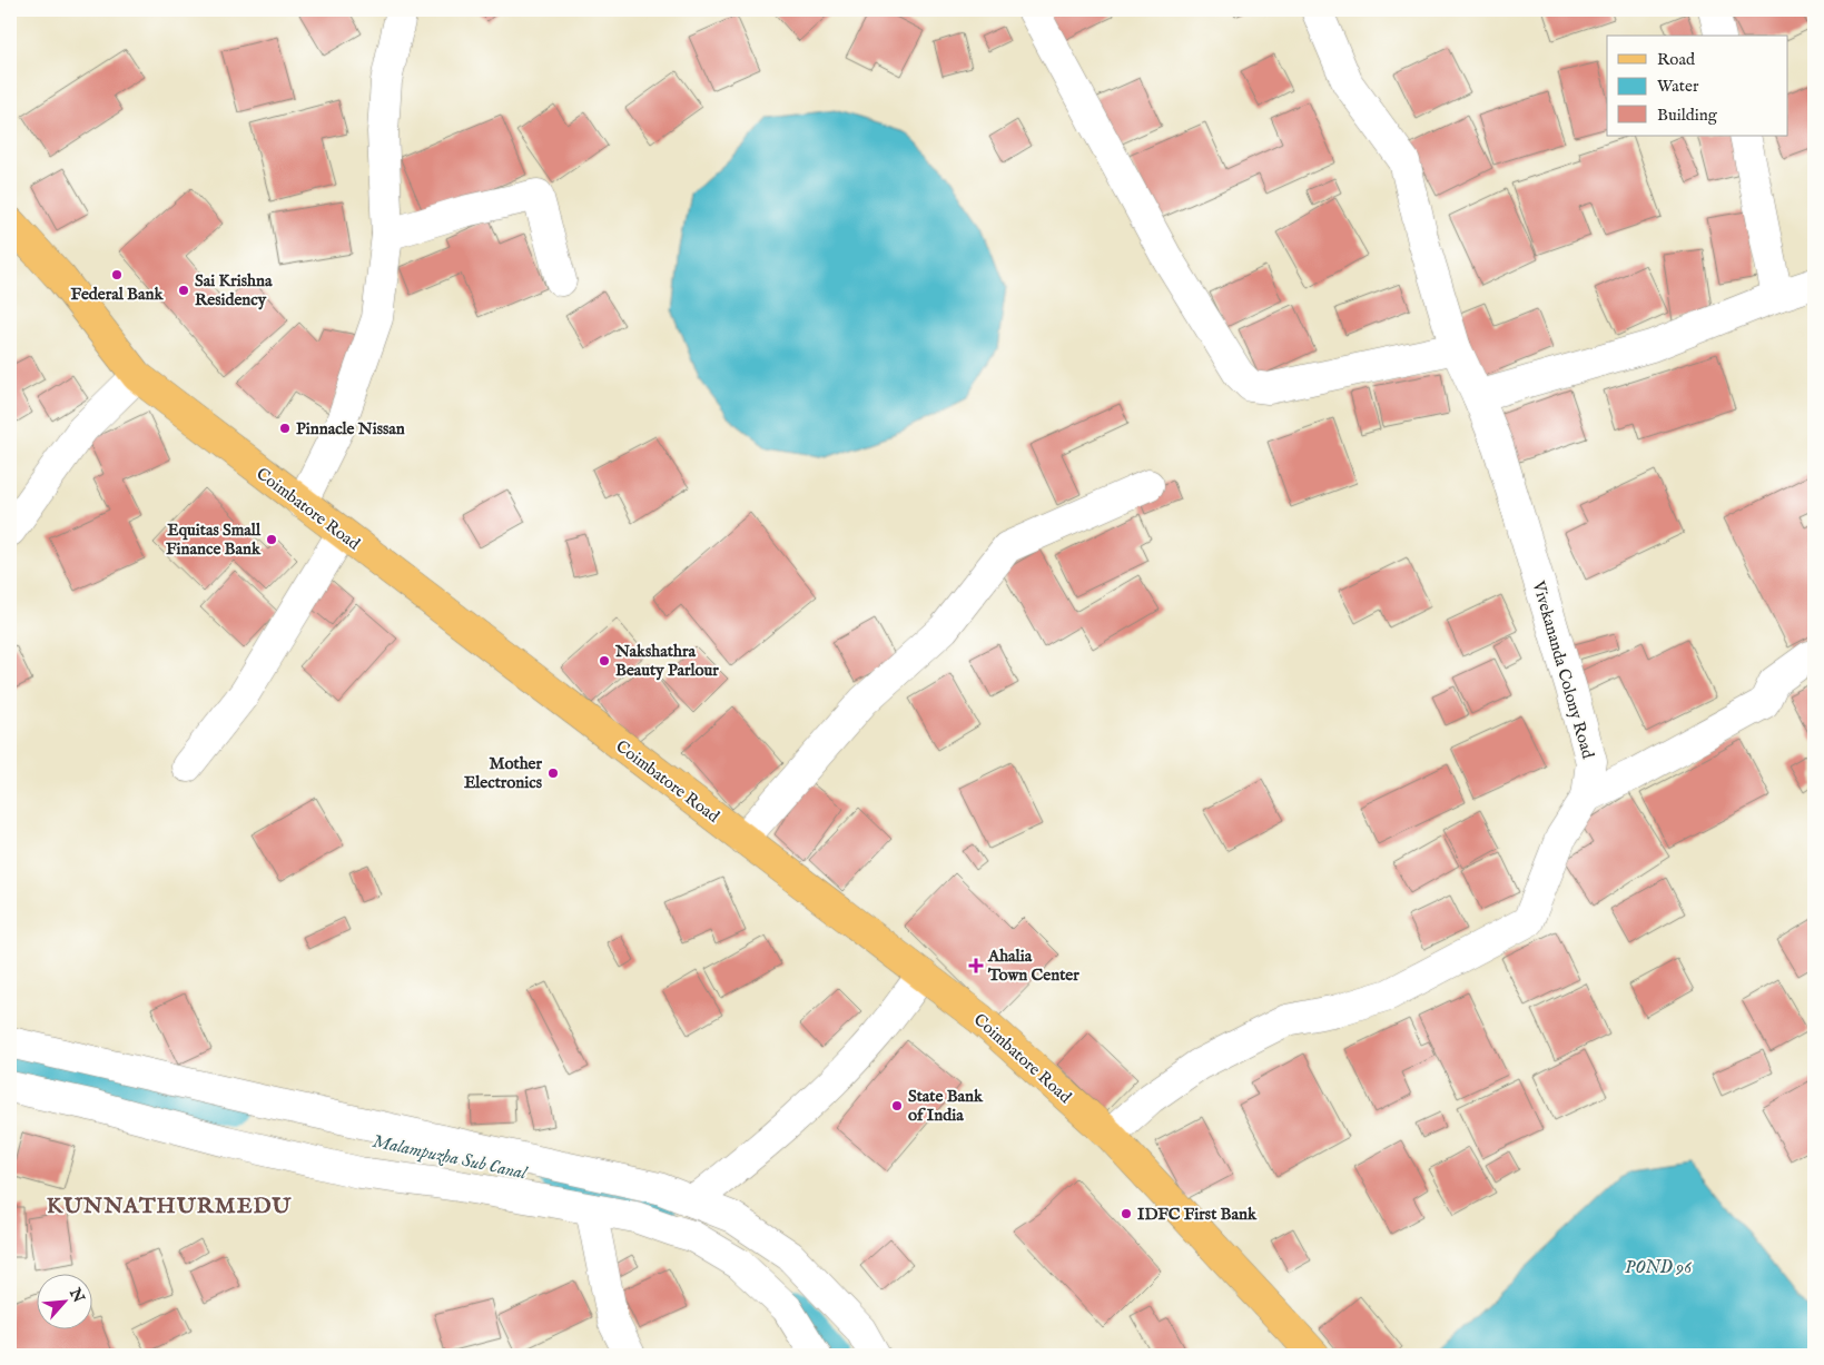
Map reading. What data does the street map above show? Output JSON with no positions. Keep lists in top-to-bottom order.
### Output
{
  "streets": {
    "main road": ["Coimbatore Road"],
    "street": ["Vivekananda Colony Road"]
  },
  "crossings": [
    ["Coimbatore Road", "Vivekananda Colony Road"]
  ],
  "districts": ["KUNNATHURMEDU"],
  "water": ["Malampuzha Sub Canal", "POND 96"],
  "places": {
    "other": [
      "Federal Bank",
      "Sai Krishna Residency",
      "Pinnacle Nissan",
      "Equitas Small Finance Bank",
      "Nakshathra Beauty Parlour",
      "Mother Electronics",
      "State Bank of India",
      "IDFC First Bank"
    ],
    "health": ["Ahalia Town Center"]
  },
  "legend": ["Road", "Water", "Building"],
  "north": "top right"
}
